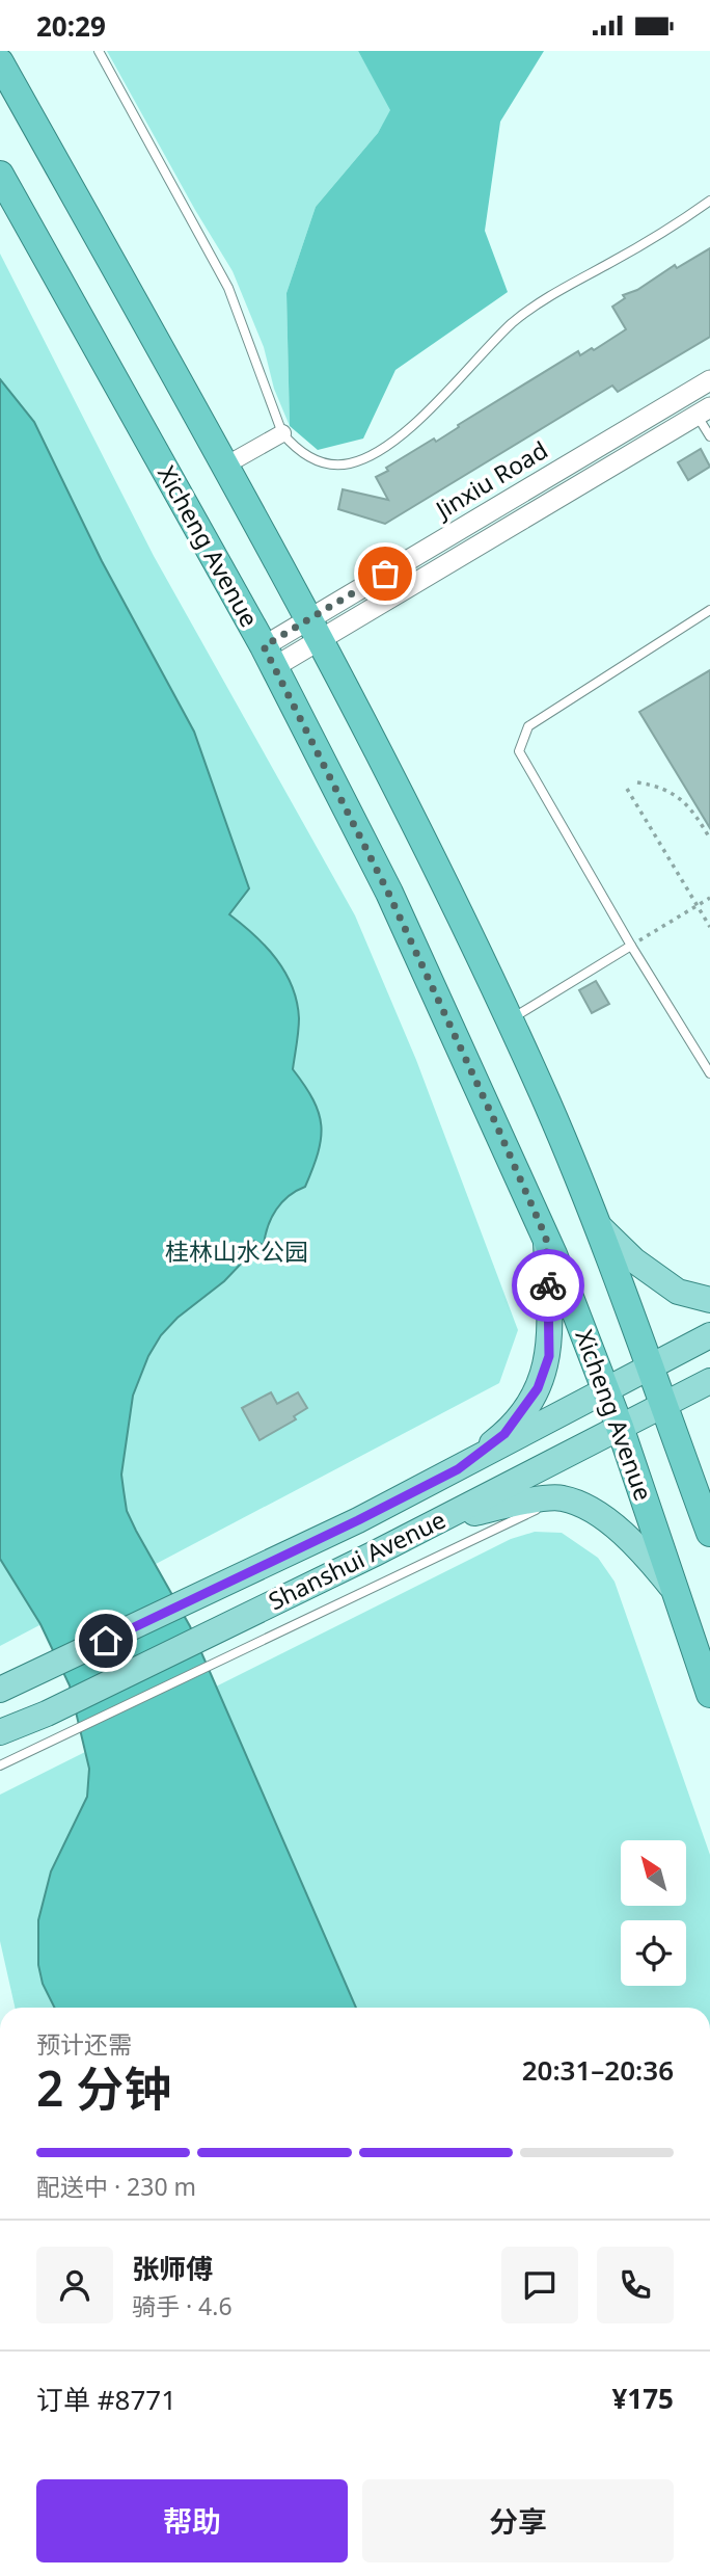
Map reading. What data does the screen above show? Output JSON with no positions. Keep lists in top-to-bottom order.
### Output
{
  "streets": {
    "highway": ["Xicheng Avenue"],
    "main road": ["Shanshui Avenue"],
    "street": ["Jinxiu Road"]
  },
  "crossings": [
    ["Jinxiu Road", "Xicheng Avenue"],
    ["Xicheng Avenue", "Shanshui Avenue"]
  ],
  "parks": ["桂林山水公园"],
  "north": "top left",
  "page": {
    "status": "20:29",
    "heading": ["2 分钟", "预计还需", "20:31–20:36"],
    "panel": [
      "张师傅",
      "骑手 · 4.6",
      "订单 #8771",
      "¥175"
    ],
    "bar": "配送中 · 230 m",
    "buttons": ["帮助", "分享"]
  }
}
